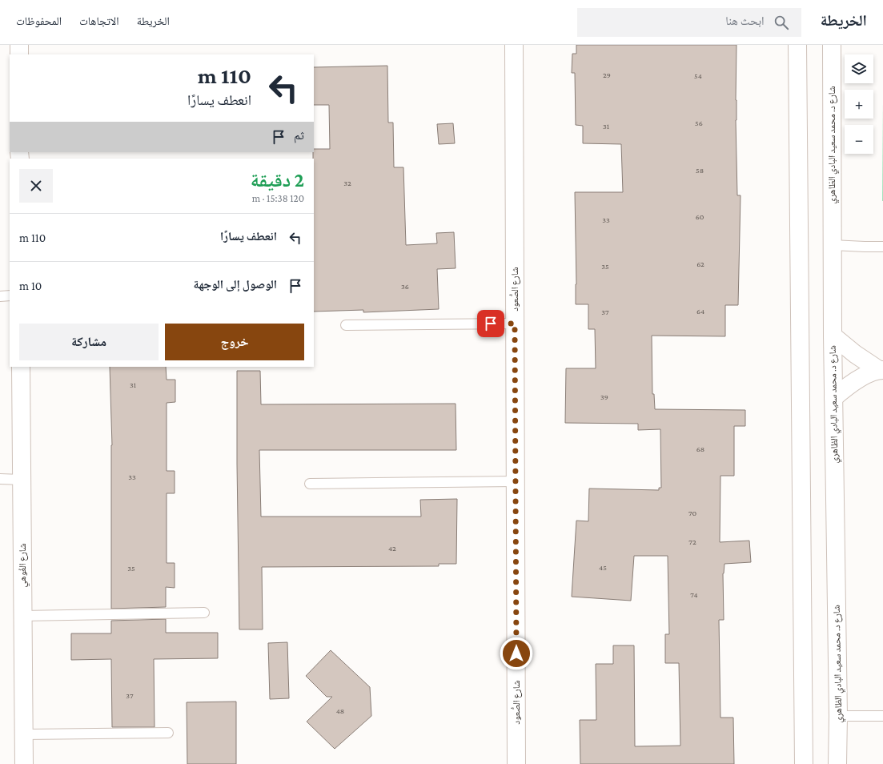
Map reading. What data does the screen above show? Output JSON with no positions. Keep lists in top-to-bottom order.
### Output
{
  "streets": {
    "street": ["شارع د. محمد سعيد البادي الظاهري", "شارع الصُّعود", "شارع الغُوهي"]
  },
  "house_numbers": [
    "29",
    "54",
    "56",
    "31",
    "58",
    "32",
    "60",
    "33",
    "62",
    "35",
    "36",
    "64",
    "37",
    "31",
    "39",
    "68",
    "33",
    "70",
    "72",
    "42",
    "45",
    "35",
    "74",
    "37",
    "48"
  ],
  "page": {
    "header": "الخريطة",
    "search": "ابحث هنا",
    "nav": ["الخريطة", "الاتجاهات", "المحفوظات"],
    "map_buttons": ["+", "−"],
    "turn": ["110 m", "انعطف يسارًا"],
    "then": "ثم",
    "heading": ["2 دقيقة", "120 m · 15:38"],
    "list": [
      {
        "name": "انعطف يسارًا",
        "value": "110 m"
      },
      {
        "name": "الوصول إلى الوجهة",
        "value": "10 m"
      }
    ],
    "buttons": ["خروج", "مشاركة"]
  }
}
